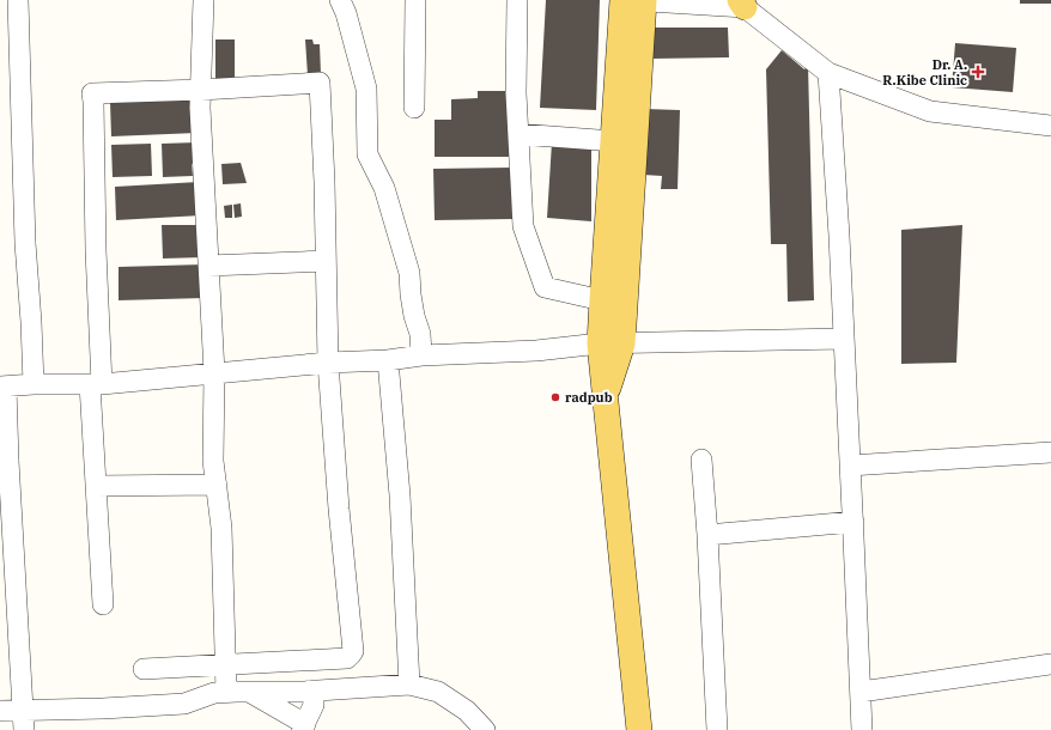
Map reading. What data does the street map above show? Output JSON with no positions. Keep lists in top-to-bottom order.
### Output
{
  "places": {
    "health": ["Dr. A. R.Kibe Clinic"],
    "other": ["radpub"]
  }
}
